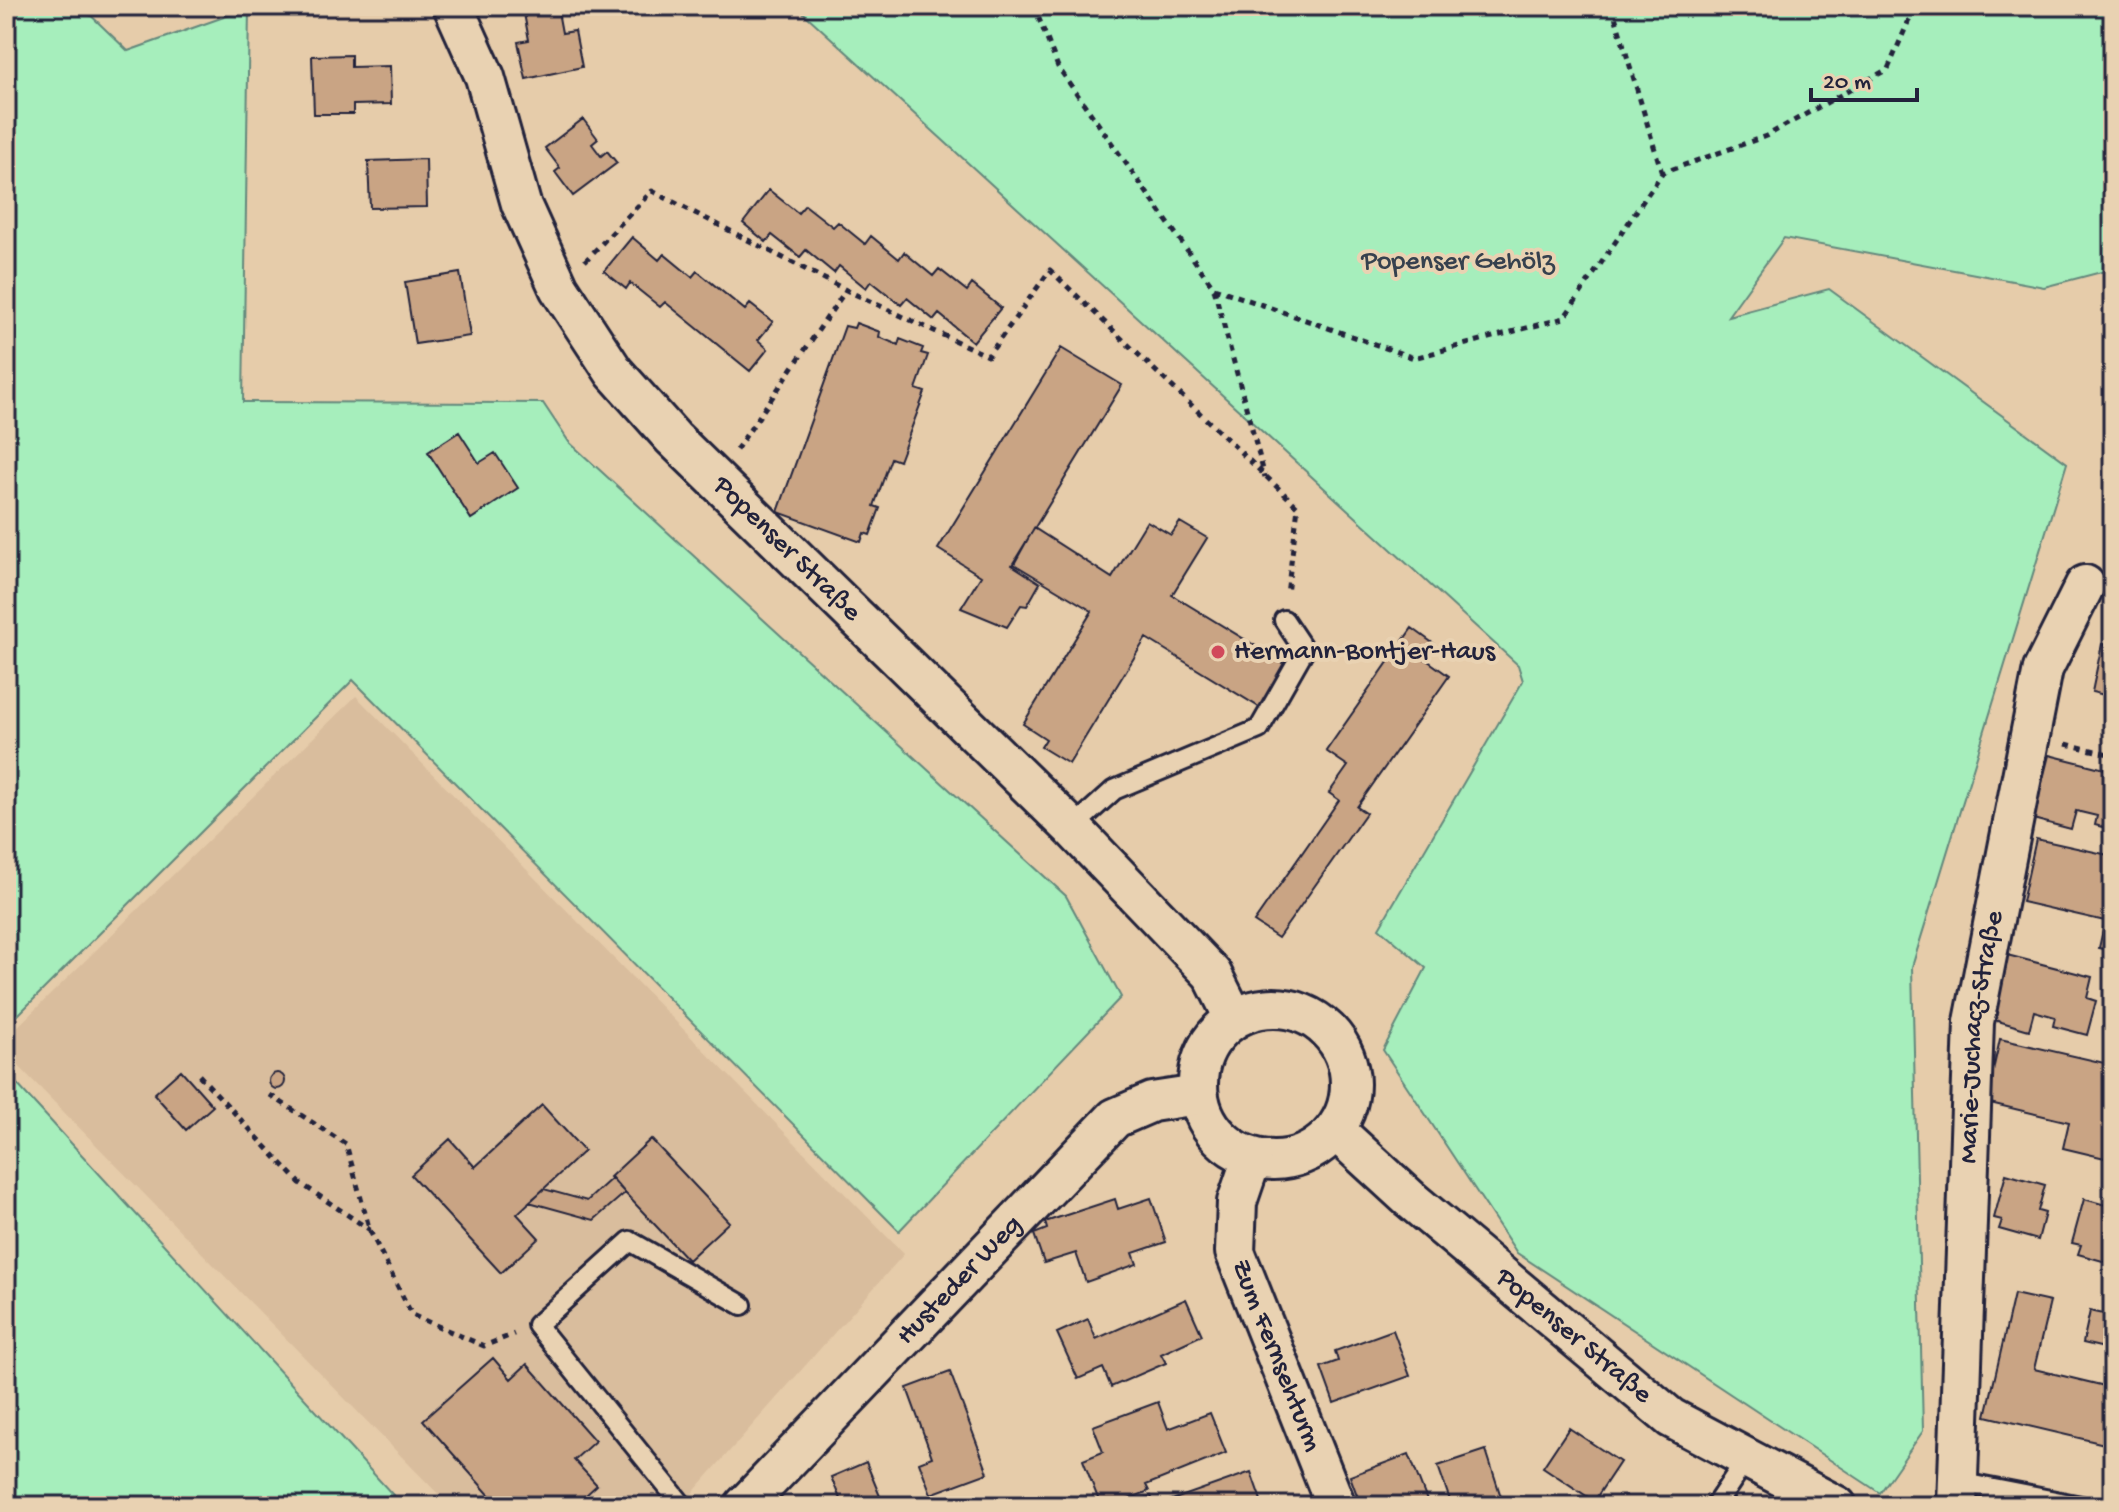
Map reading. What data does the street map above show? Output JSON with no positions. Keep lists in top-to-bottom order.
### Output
{
  "streets": {
    "street": [
      "Popenser Straße",
      "Marie-Juchacz-Straße",
      "Husteder Weg",
      "Zum Fernsehturm"
    ]
  },
  "crossings": [
    ["Popenser Straße", "Husteder Weg"],
    ["Popenser Straße", "Zum Fernsehturm"],
    ["Husteder Weg", "Zum Fernsehturm"]
  ],
  "parks": ["Popenser Gehölz"],
  "places": ["Hermann-Bontjer-Haus"],
  "scale_bar": "20 m"
}
